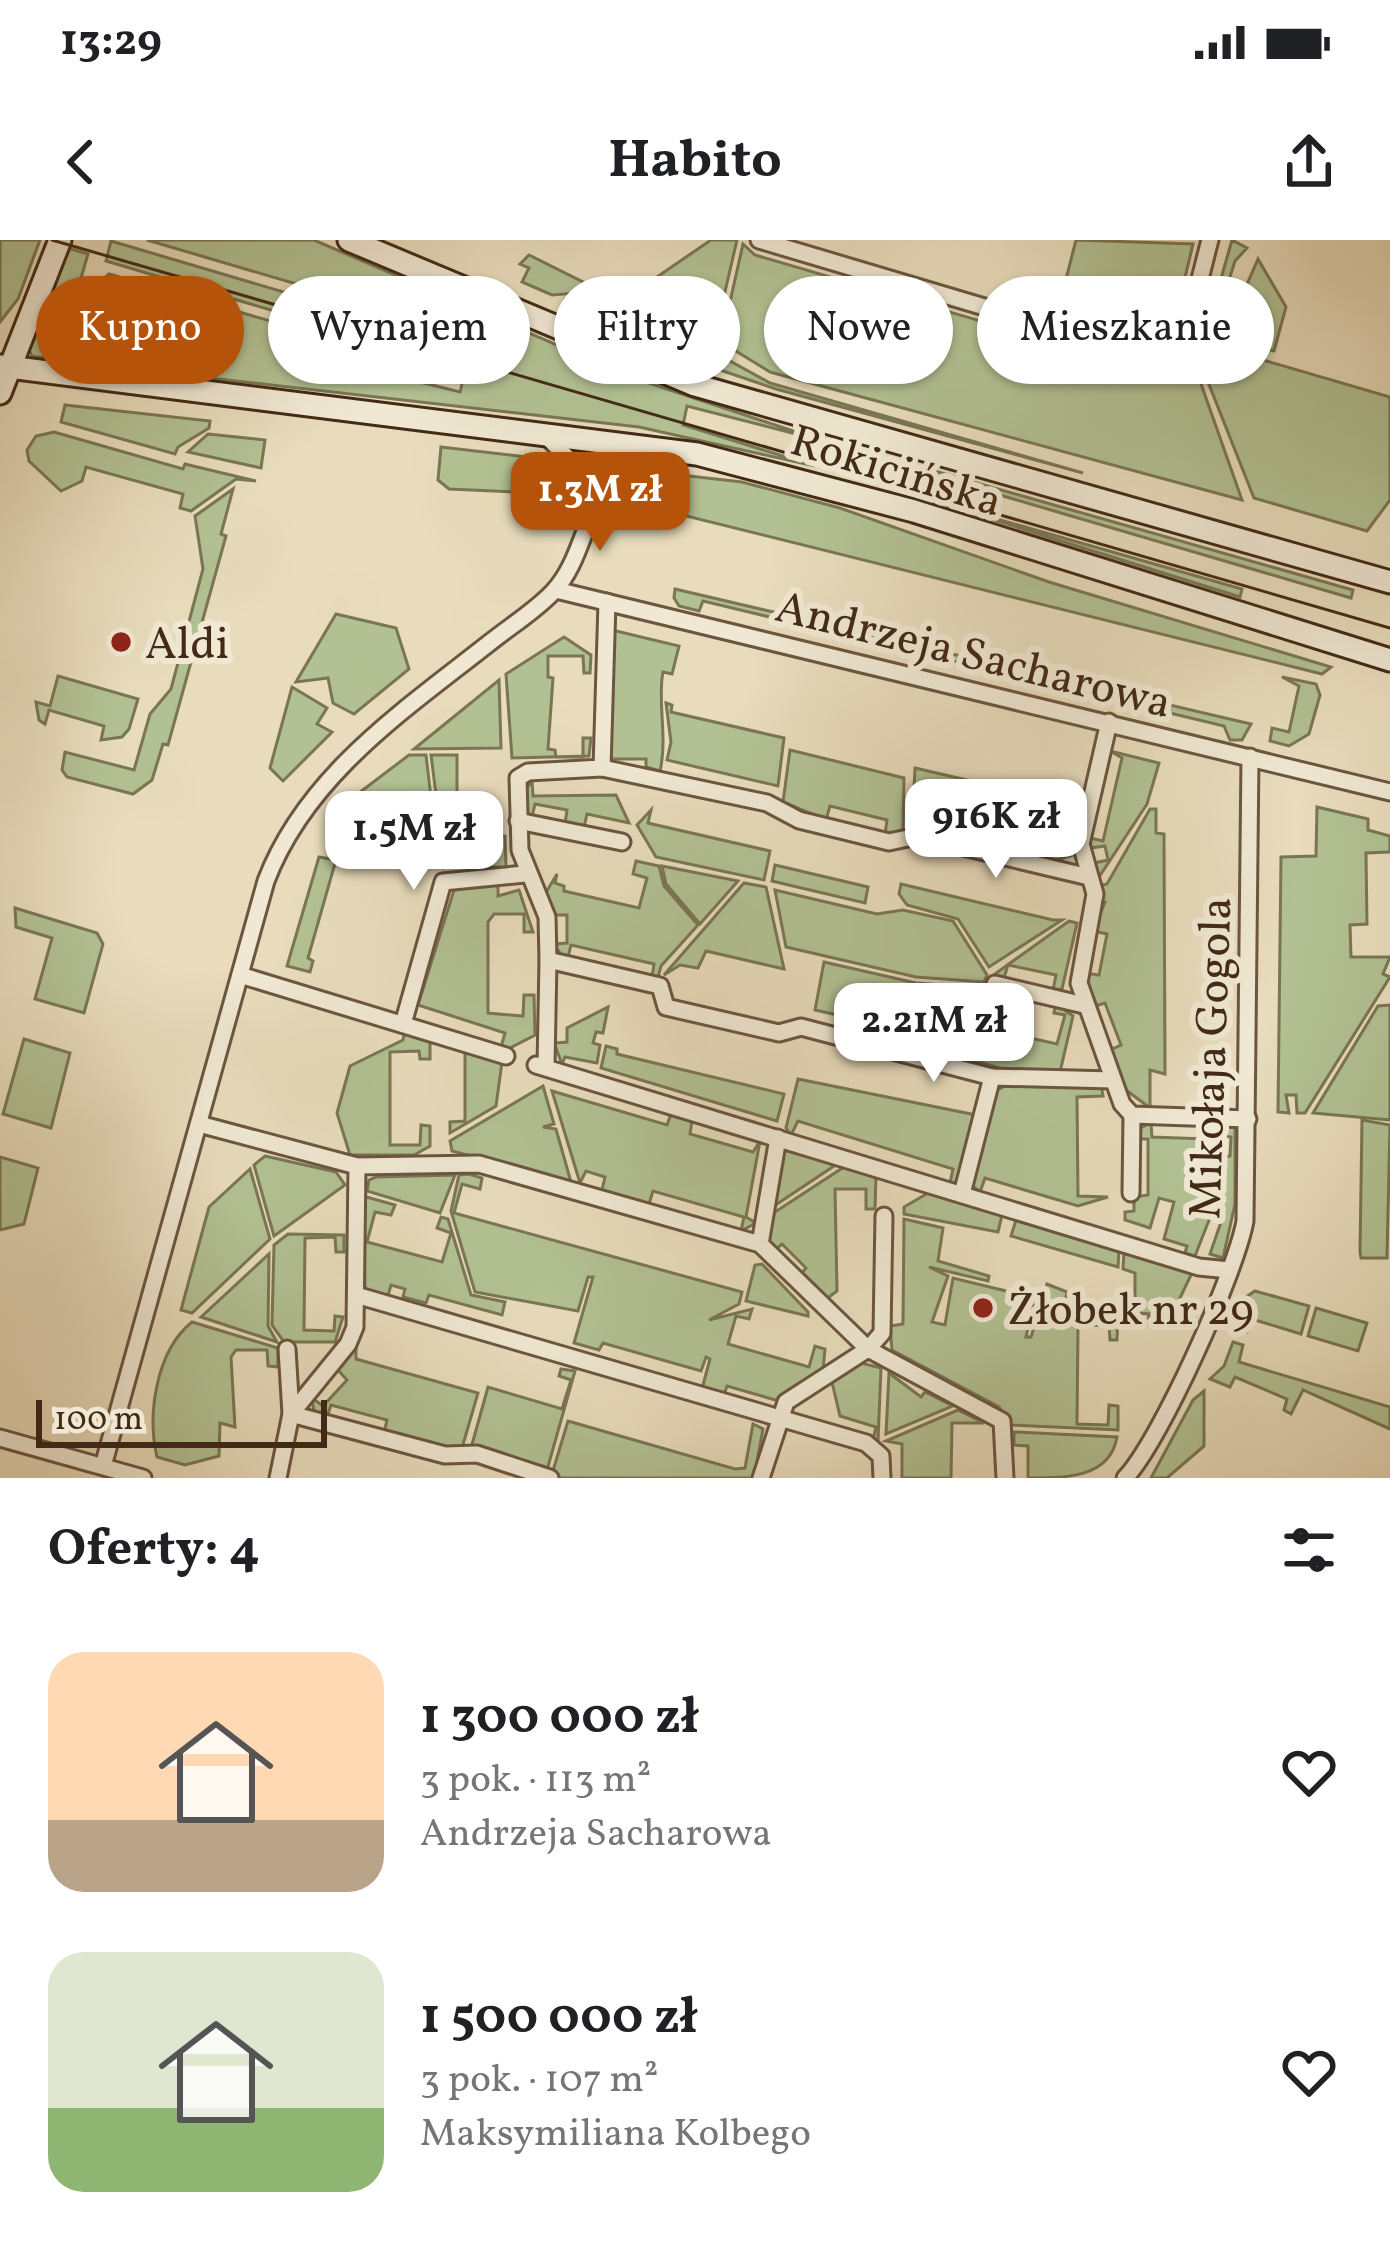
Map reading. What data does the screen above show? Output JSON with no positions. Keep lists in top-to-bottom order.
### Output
{
  "streets": {
    "main road": ["Rokicińska"],
    "street": ["Andrzeja Sacharowa", "Mikołaja Gogola"]
  },
  "crossings": [
    ["Andrzeja Sacharowa", "Mikołaja Gogola"]
  ],
  "places": ["Aldi", "Żłobek nr 29"],
  "scale_bar": "100 m",
  "page": {
    "status": "13:29",
    "header": "Habito",
    "chip": [
      "Kupno",
      "Wynajem",
      "Filtry",
      "Nowe",
      "Mieszkanie"
    ],
    "price": [
      "1.3M zł",
      "916K zł",
      "1.5M zł",
      "2.21M zł"
    ],
    "scale": "100 m",
    "heading": "Oferty: 4",
    "list": [
      {
        "name": "1 300 000 zł",
        "note": "3 pok. · 113 m² · Andrzeja Sacharowa"
      },
      {
        "name": "1 500 000 zł",
        "note": "3 pok. · 107 m² · Maksymiliana Kolbego"
      }
    ]
  }
}
